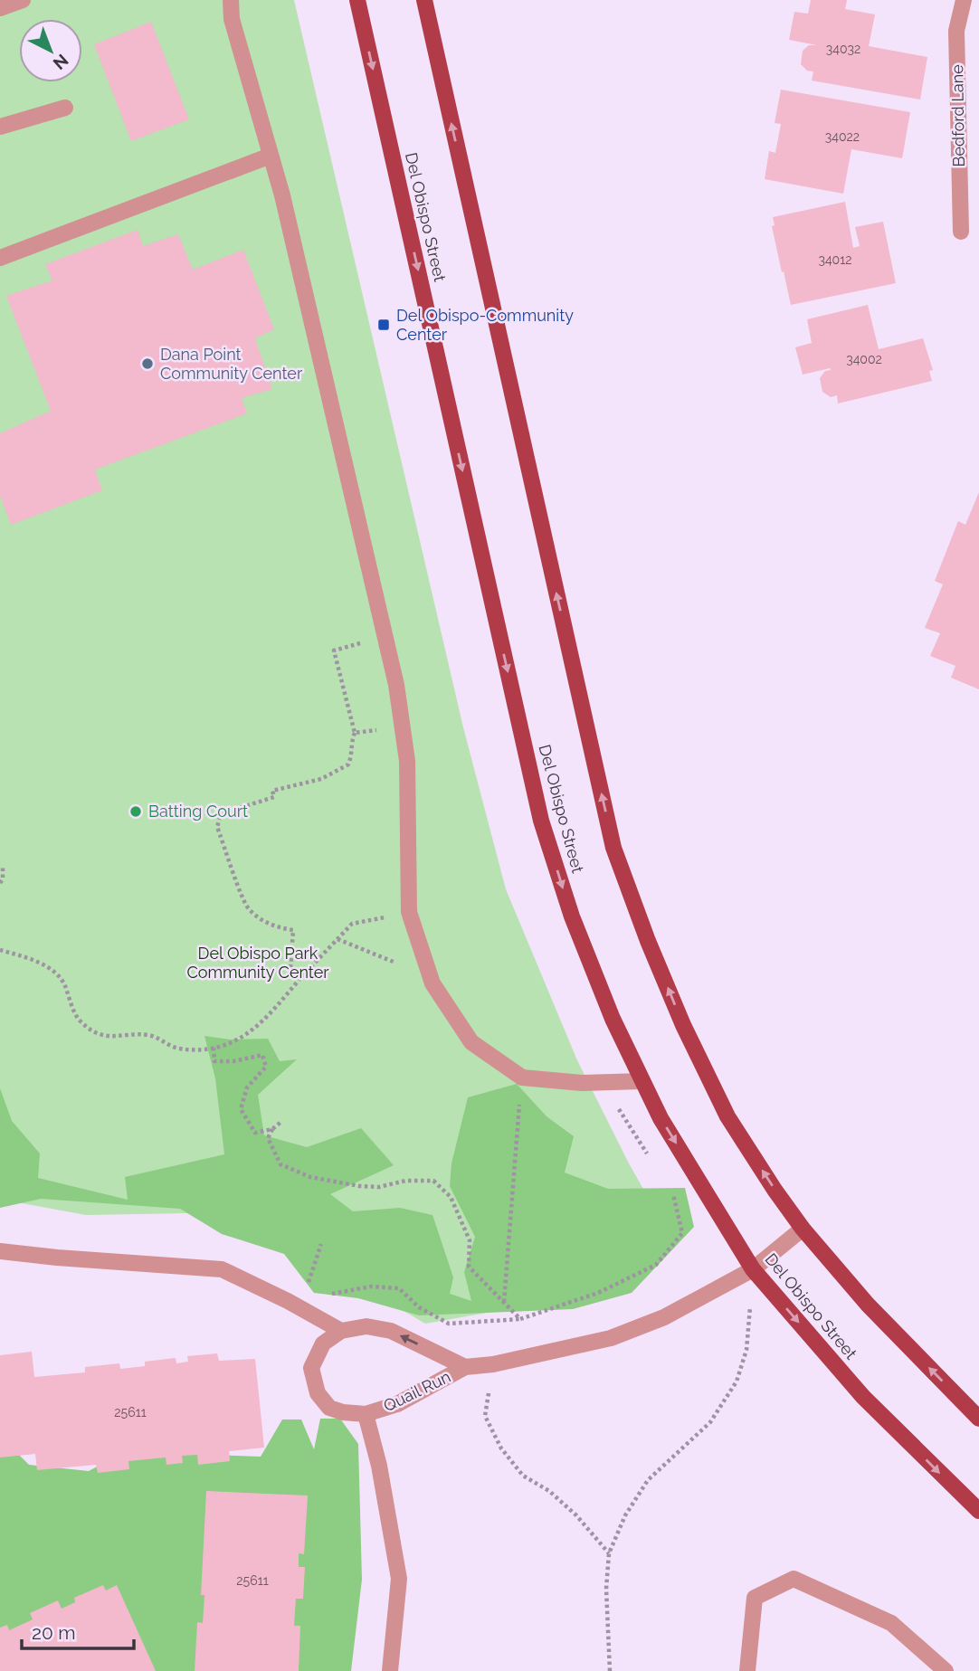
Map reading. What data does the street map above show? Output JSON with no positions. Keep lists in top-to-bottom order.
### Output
{
  "streets": {
    "main road": ["Del Obispo Street"],
    "street": ["Bedford Lane", "Quail Run"]
  },
  "crossings": [
    ["Del Obispo Street", "Quail Run"]
  ],
  "parks": ["Del Obispo Park Community Center"],
  "places": {
    "transit": ["Del Obispo-Community Center"],
    "other": ["Dana Point Community Center", "Batting Court"]
  },
  "house_numbers": [
    "34032",
    "34022",
    "34012",
    "34002",
    "25611",
    "25611"
  ],
  "scale_bar": "20 m",
  "north": "bottom right"
}
